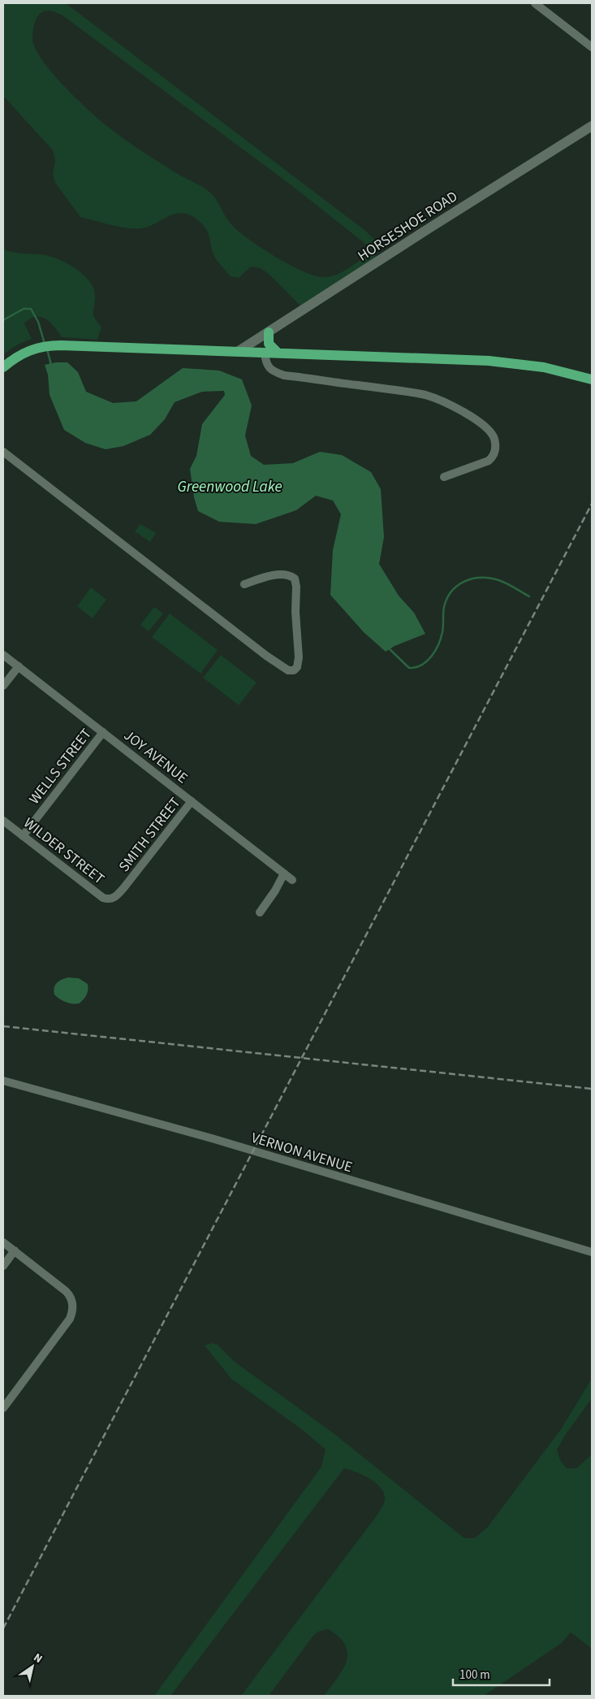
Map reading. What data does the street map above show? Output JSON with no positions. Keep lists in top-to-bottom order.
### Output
{
  "streets": {
    "street": [
      "HORSESHOE ROAD",
      "JOY AVENUE",
      "WELLS STREET",
      "SMITH STREET",
      "WILDER STREET",
      "VERNON AVENUE"
    ]
  },
  "crossings": [
    ["JOY AVENUE", "WELLS STREET"],
    ["JOY AVENUE", "SMITH STREET"],
    ["WELLS STREET", "WILDER STREET"],
    ["SMITH STREET", "WILDER STREET"]
  ],
  "water": ["Greenwood Lake"],
  "scale_bar": "100 m",
  "north": "top right"
}
